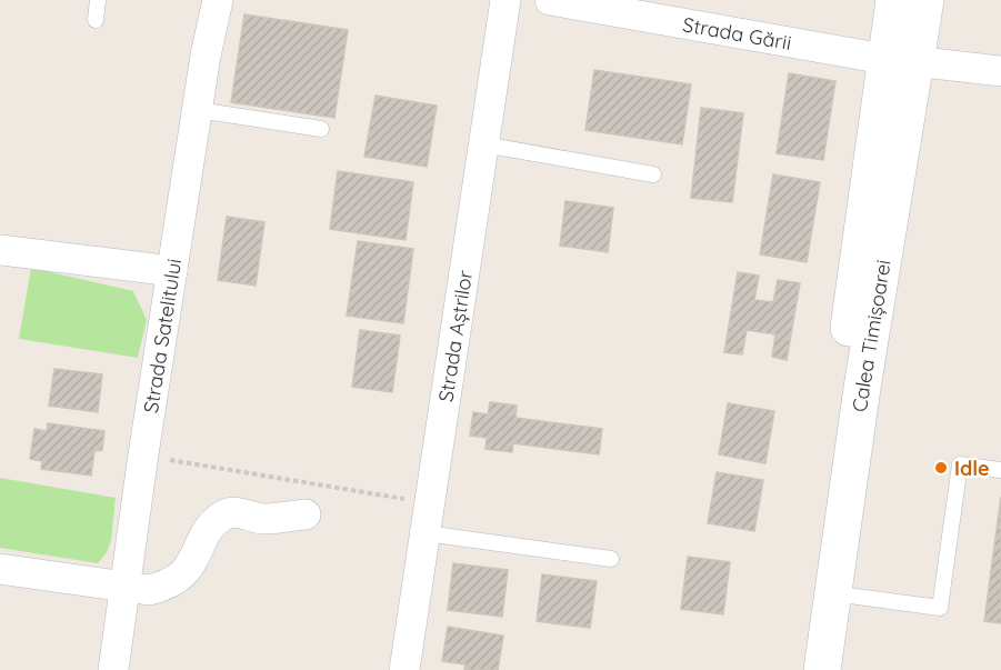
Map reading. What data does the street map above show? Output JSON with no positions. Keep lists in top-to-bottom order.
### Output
{
  "streets": {
    "main road": ["Calea Timișoarei"],
    "street": ["Strada Gării", "Strada Satelitului", "Strada Aștrilor"]
  },
  "crossings": [
    ["Strada Gării", "Calea Timișoarei"]
  ],
  "places": ["Idle"]
}
